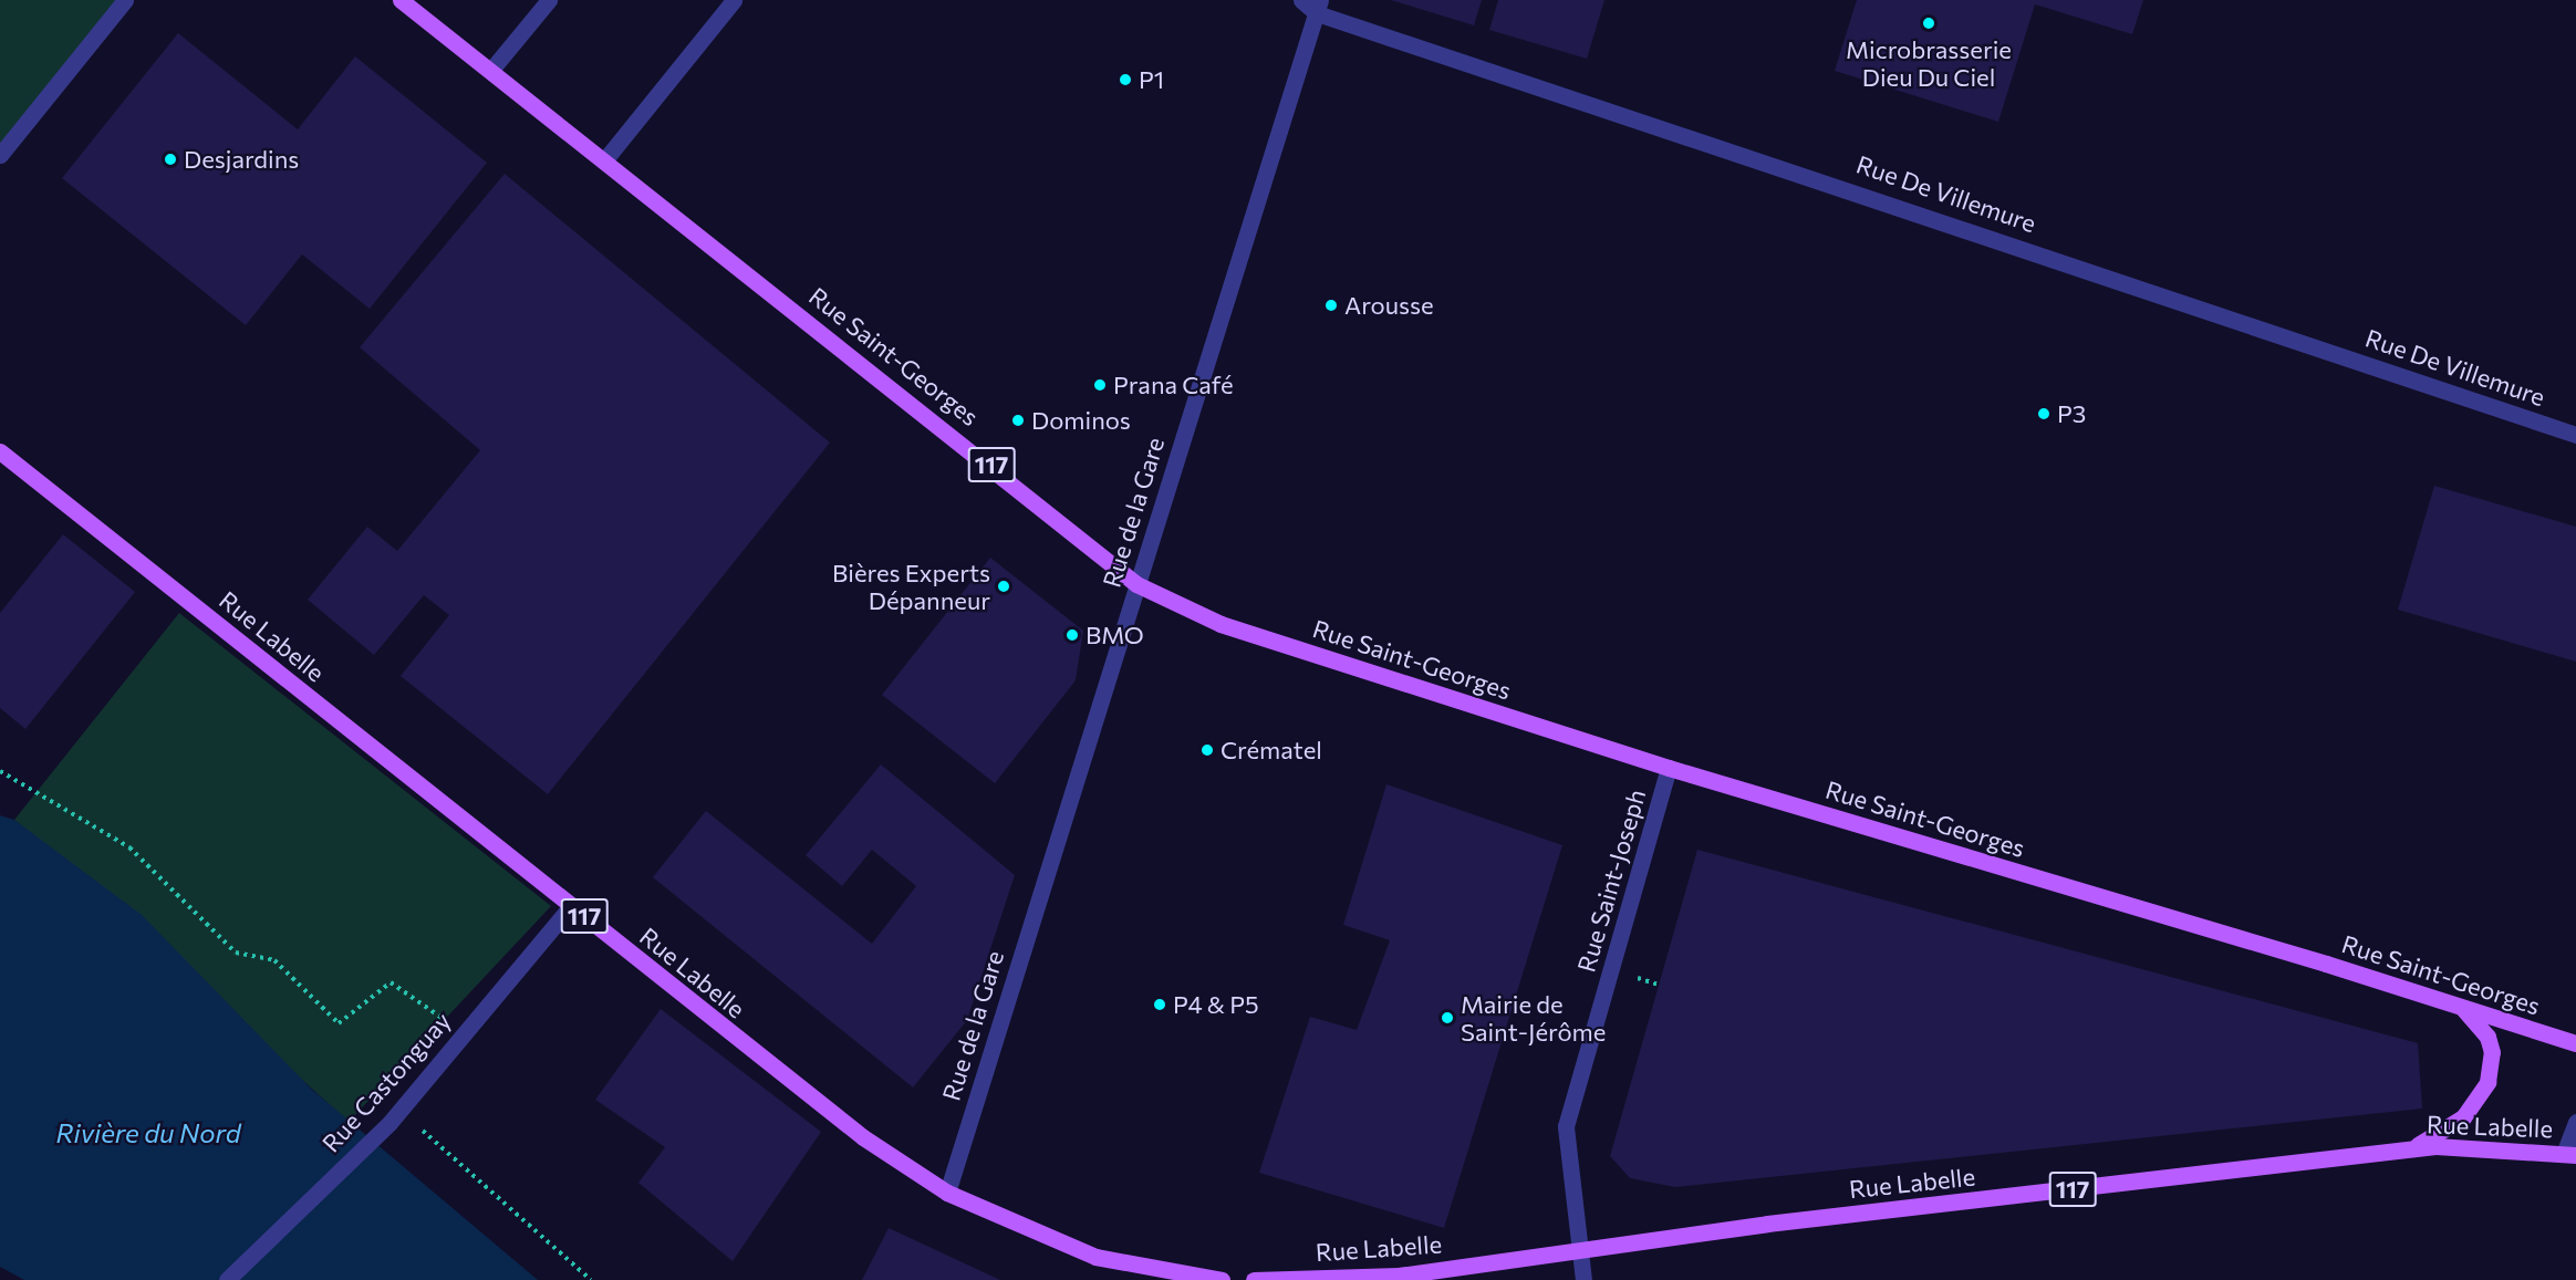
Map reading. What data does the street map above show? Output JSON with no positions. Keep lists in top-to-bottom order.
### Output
{
  "streets": {
    "main road": ["Rue Saint-Georges", "117", "Rue Labelle"],
    "street": [
      "Rue De Villemure",
      "Rue de la Gare",
      "Rue Saint-Joseph",
      "Rue Castonguay"
    ]
  },
  "crossings": [
    ["Rue De Villemure", "Rue de la Gare"],
    ["Rue Saint-Georges", "Rue de la Gare"],
    ["Rue Saint-Georges", "Rue Saint-Joseph"],
    ["Rue de la Gare", "Rue Labelle"],
    ["Rue Labelle", "Rue Saint-Joseph"],
    ["Rue Labelle", "Rue Castonguay"]
  ],
  "water": ["Rivière du Nord"],
  "places": [
    "Microbrasserie Dieu Du Ciel",
    "P1",
    "Desjardins",
    "Arousse",
    "Prana Café",
    "P3",
    "Dominos",
    "Bières Experts Dépanneur",
    "BMO",
    "Crématel",
    "P4 & P5",
    "Mairie de Saint-Jérôme"
  ]
}
